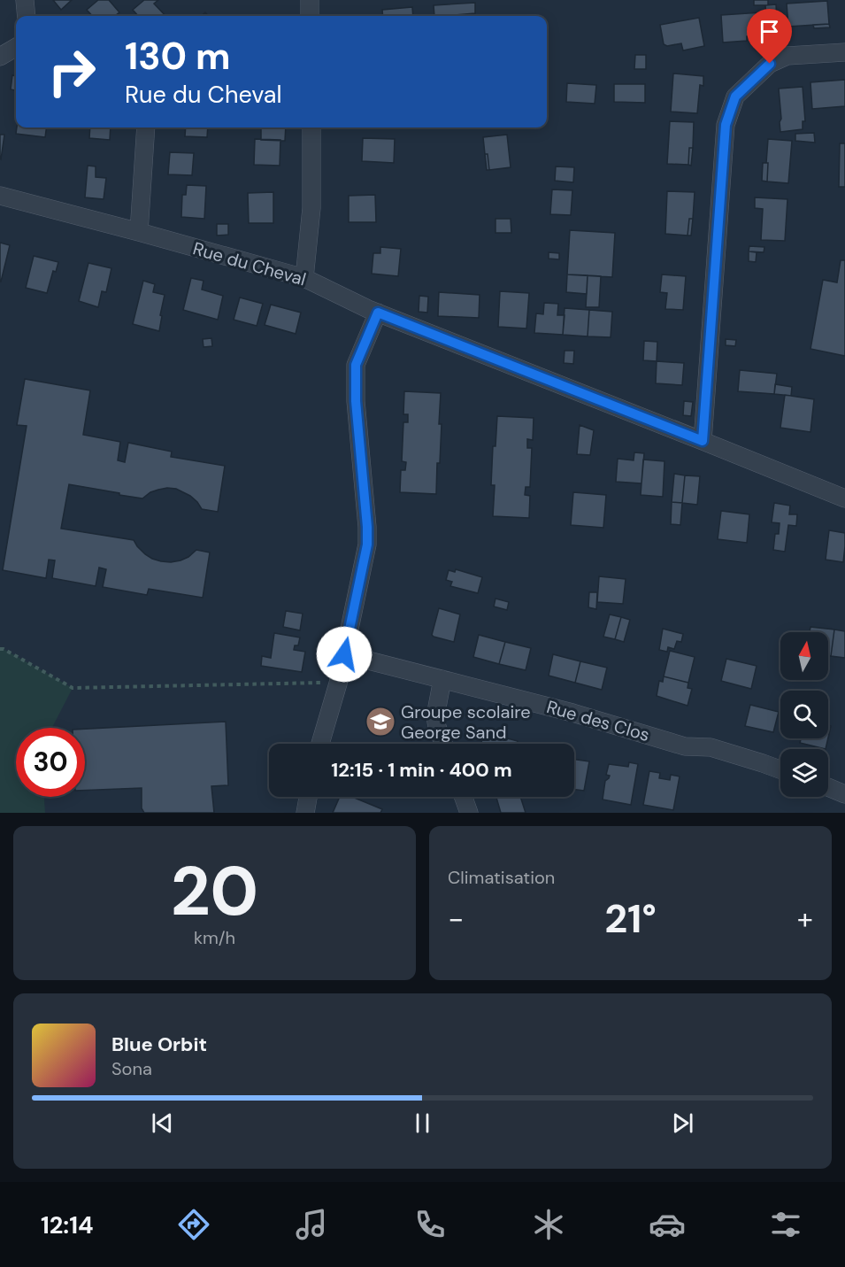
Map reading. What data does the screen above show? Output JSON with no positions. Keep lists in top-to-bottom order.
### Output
{
  "streets": {
    "street": ["Rue du Cheval", "Rue des Clos"]
  },
  "places": {
    "school or university": ["Groupe scolaire George Sand"]
  },
  "north": "top",
  "page": {
    "turn": ["130 m", "Rue du Cheval"],
    "limit": "30",
    "trip": "12:15 · 1 min · 400 m",
    "tile": [
      ["20", "km/h"],
      "Climatisation"
    ],
    "heat": ["−", "21°", "+"],
    "song": ["Blue Orbit", "Sona"],
    "tabs": "12:14"
  }
}
